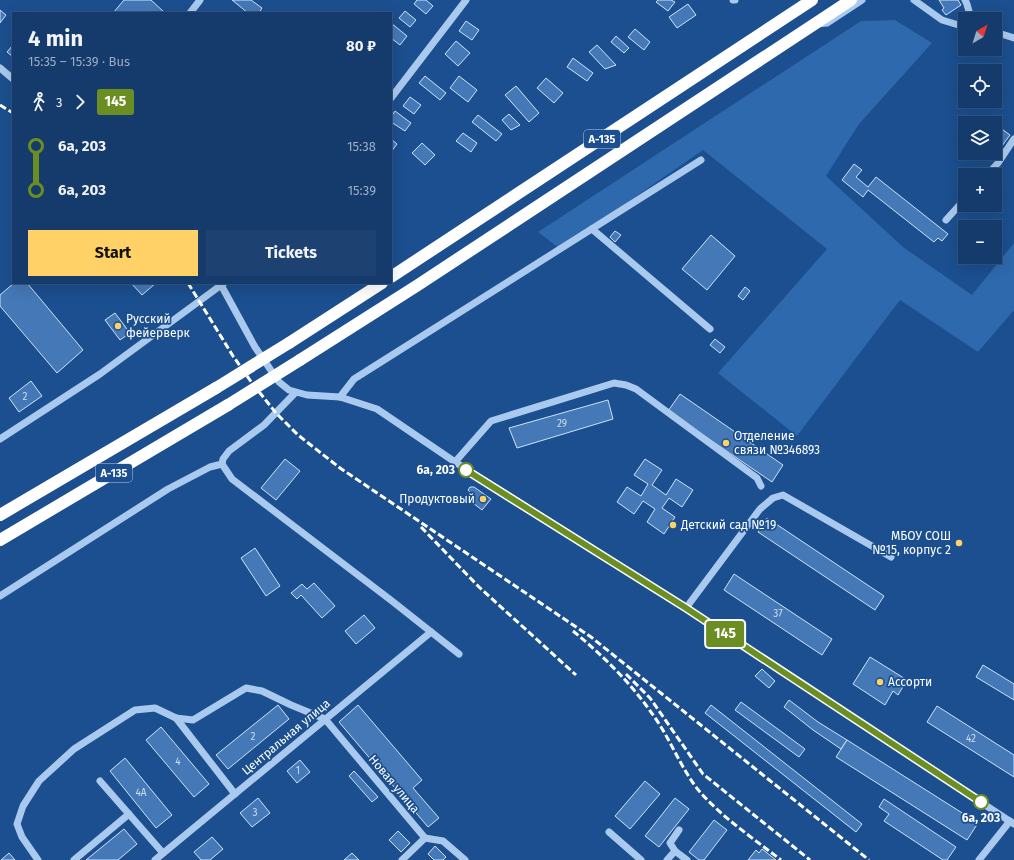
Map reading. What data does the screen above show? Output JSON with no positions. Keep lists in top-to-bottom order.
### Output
{
  "streets": {
    "highway": ["А-135"],
    "street": ["Центральная улица", "Новая улица"]
  },
  "crossings": [
    ["Центральная улица", "Новая улица"]
  ],
  "places": [
    "Русский фейерверк",
    "Отделение связи №346893",
    "6a, 203",
    "Продуктовый",
    "Детский сад №19",
    "МБОУ СОШ №15, корпус 2",
    "Ассорти",
    "6а, 203"
  ],
  "lines": ["bus line 145"],
  "house_numbers": [
    "2",
    "29",
    "37",
    "2",
    "42",
    "4",
    "1",
    "4А",
    "3"
  ],
  "north": "top right",
  "page": {
    "on_map": "145",
    "map_buttons": ["+", "−"],
    "heading": ["4 min", "15:35 – 15:39 · Bus", "80 ₽"],
    "legs": ["3", "145"],
    "list": [
      {
        "name": "6a, 203",
        "value": "15:38"
      },
      {
        "name": "6а, 203",
        "value": "15:39"
      }
    ],
    "buttons": ["Start", "Tickets"]
  }
}
